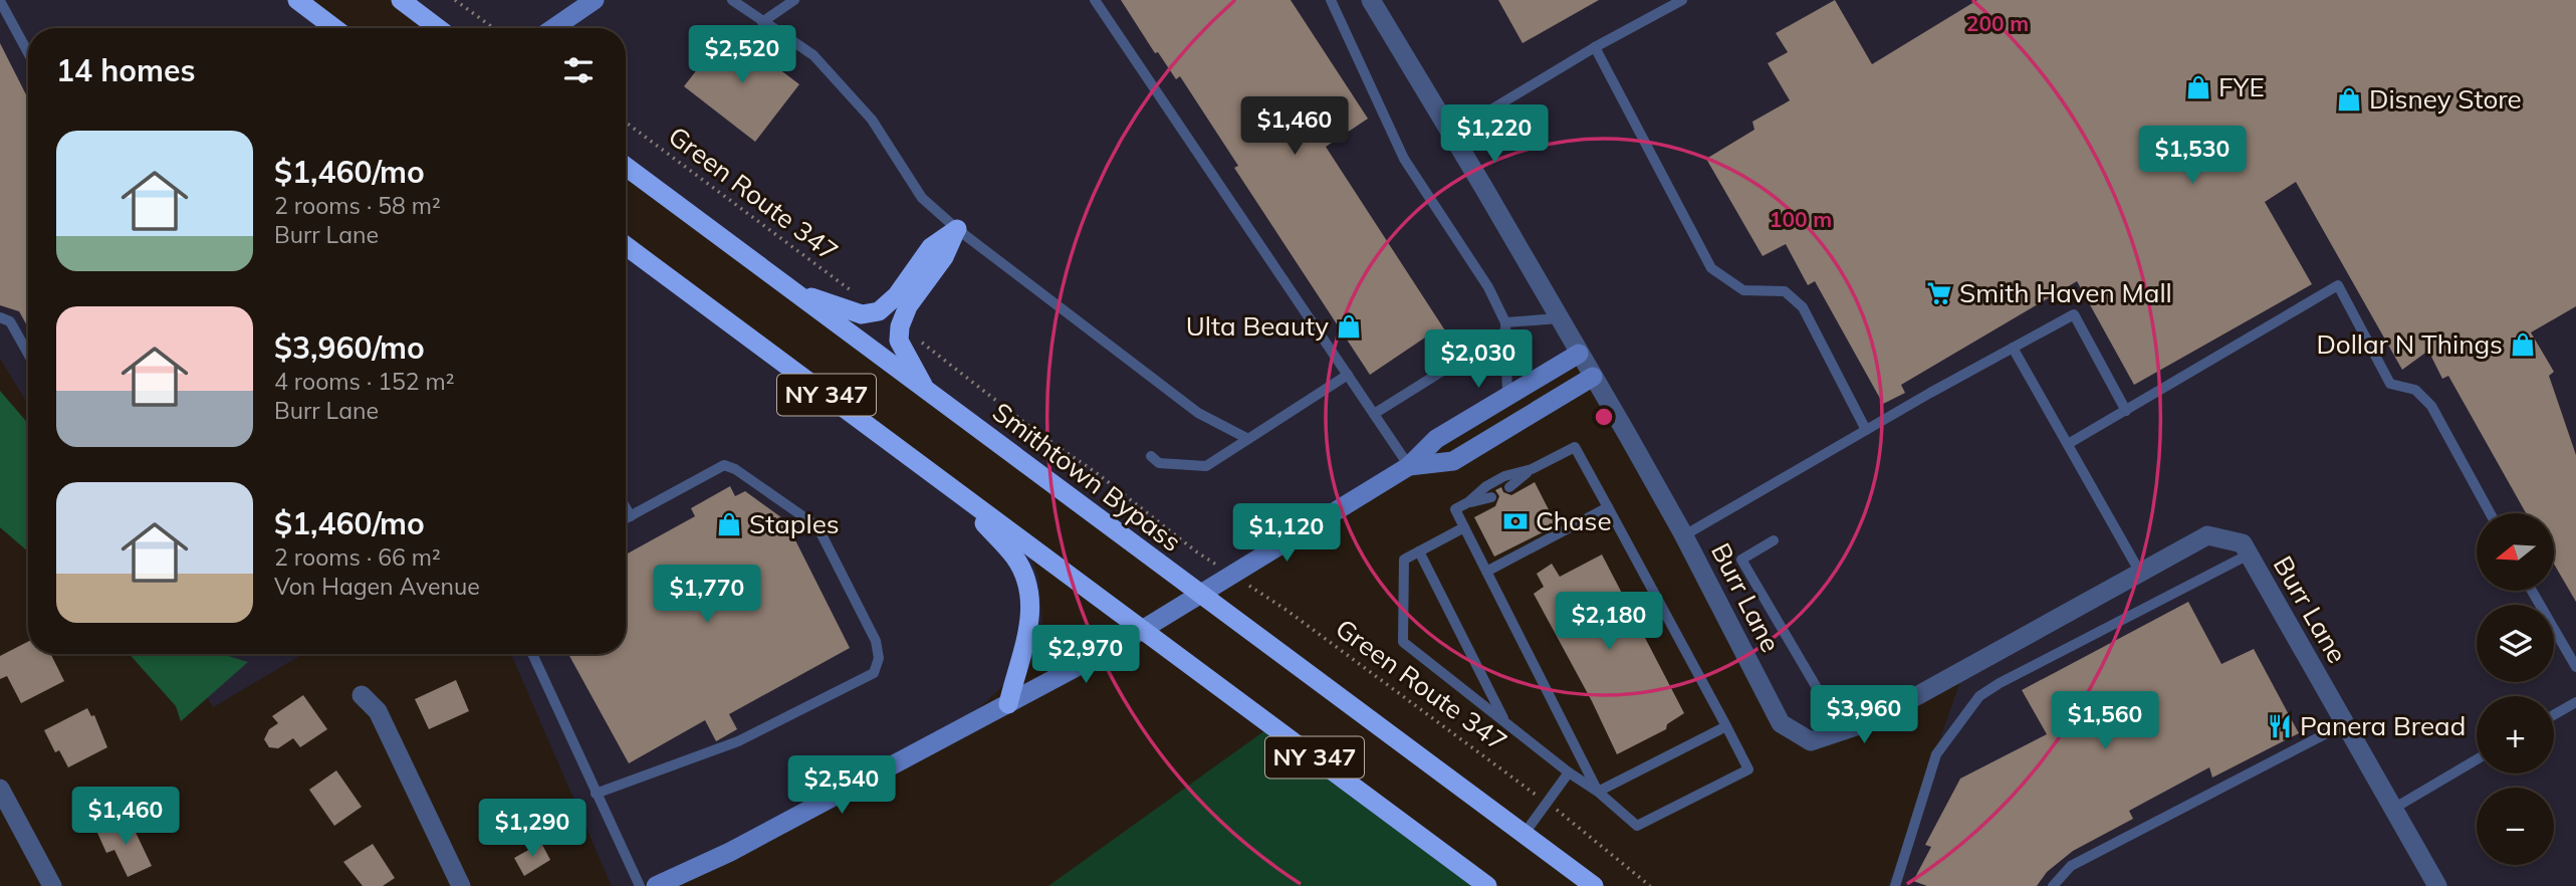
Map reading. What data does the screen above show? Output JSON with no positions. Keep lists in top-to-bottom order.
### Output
{
  "streets": {
    "highway": ["NY 347", "Smithtown Bypass"],
    "street": ["Burr Lane"],
    "path": ["Green Route 347"]
  },
  "places": {
    "shop": [
      "FYE",
      "Disney Store",
      "Ulta Beauty",
      "Dollar N Things",
      "Staples"
    ],
    "supermarket": ["Smith Haven Mall"],
    "bank": ["Chase"],
    "restaurant": ["Panera Bread"]
  },
  "north": "left",
  "page": {
    "price": [
      "$2,520",
      "$1,460",
      "$1,220",
      "$1,530",
      "$2,030",
      "$1,120",
      "$1,770",
      "$2,180",
      "$2,970",
      "$3,960",
      "$1,560",
      "$2,540",
      "$1,460",
      "$1,290"
    ],
    "heading": "14 homes",
    "list": [
      {
        "name": "$1,460/mo",
        "note": "2 rooms · 58 m² · Burr Lane"
      },
      {
        "name": "$3,960/mo",
        "note": "4 rooms · 152 m² · Burr Lane"
      },
      {
        "name": "$1,460/mo",
        "note": "2 rooms · 66 m² · Von Hagen Avenue"
      }
    ],
    "map_buttons": ["+", "−"]
  },
  "rings": ["200 m", "100 m"]
}
